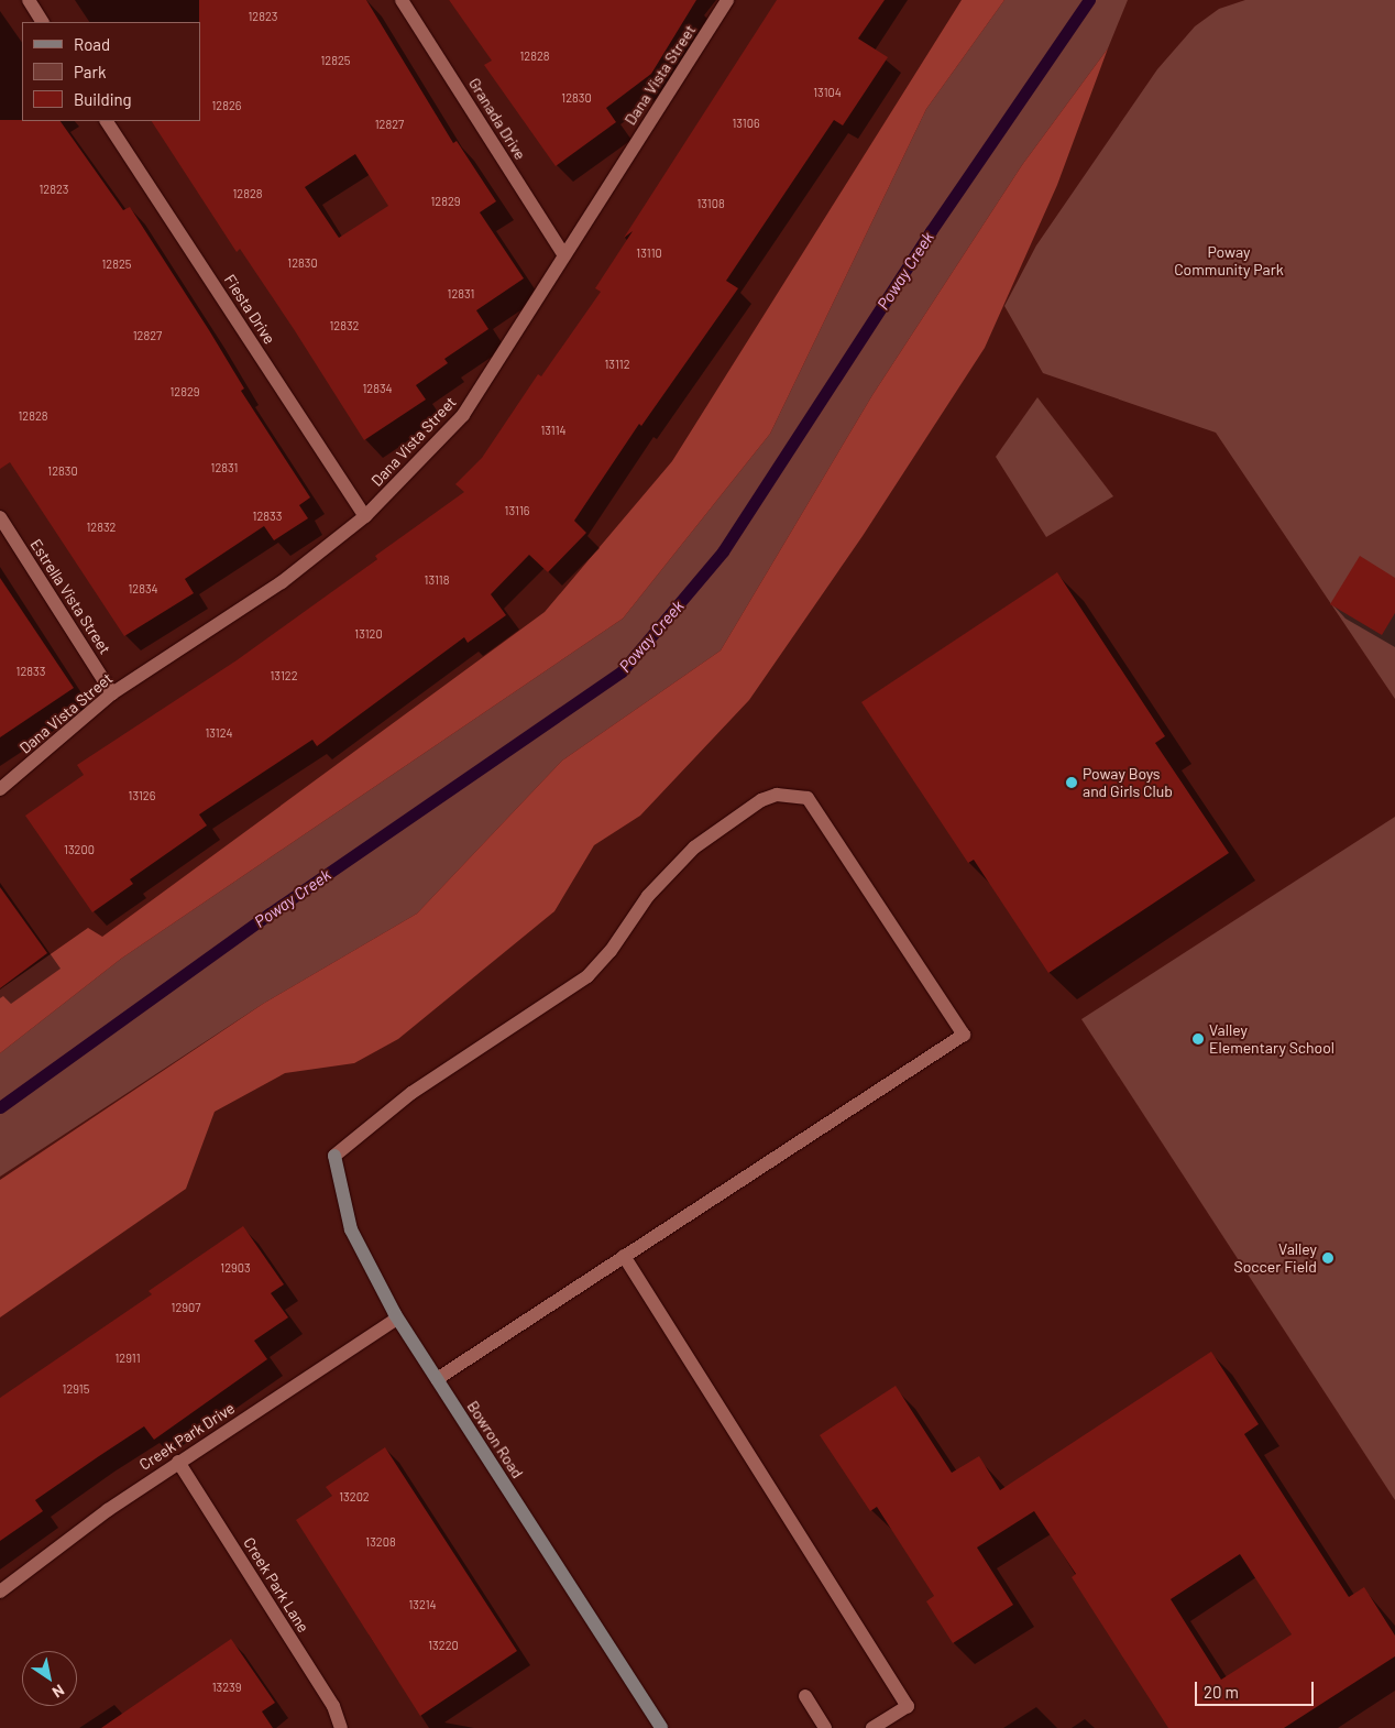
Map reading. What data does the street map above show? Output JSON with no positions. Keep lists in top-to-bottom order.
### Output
{
  "streets": {
    "street": [
      "Dana Vista Street",
      "Granada Drive",
      "Fiesta Drive",
      "Estrella Vista Street",
      "Creek Park Drive",
      "Bowron Road",
      "Creek Park Lane"
    ]
  },
  "crossings": [
    ["Dana Vista Street", "Granada Drive"],
    ["Dana Vista Street", "Fiesta Drive"],
    ["Dana Vista Street", "Estrella Vista Street"],
    ["Creek Park Drive", "Bowron Road"],
    ["Creek Park Drive", "Creek Park Lane"]
  ],
  "water": ["Poway Creek"],
  "parks": ["Poway Community Park"],
  "places": ["Poway Boys and Girls Club", "Valley Elementary School", "Valley Soccer Field"],
  "house_numbers": [
    "12823",
    "12828",
    "12825",
    "13104",
    "12830",
    "12826",
    "13106",
    "12827",
    "12823",
    "12828",
    "12829",
    "13108",
    "13110",
    "12830",
    "12825",
    "12831",
    "12832",
    "12827",
    "13112",
    "12834",
    "12829",
    "12828",
    "13114",
    "12831",
    "12830",
    "13116",
    "12833",
    "12832",
    "13118",
    "12834",
    "13120",
    "12833",
    "13122",
    "13124",
    "13126",
    "13200",
    "12903",
    "12907",
    "12911",
    "12915",
    "13202",
    "13208",
    "13214",
    "13220",
    "13239"
  ],
  "legend": ["Road", "Park", "Building"],
  "scale_bar": "20 m",
  "north": "bottom right"
}
